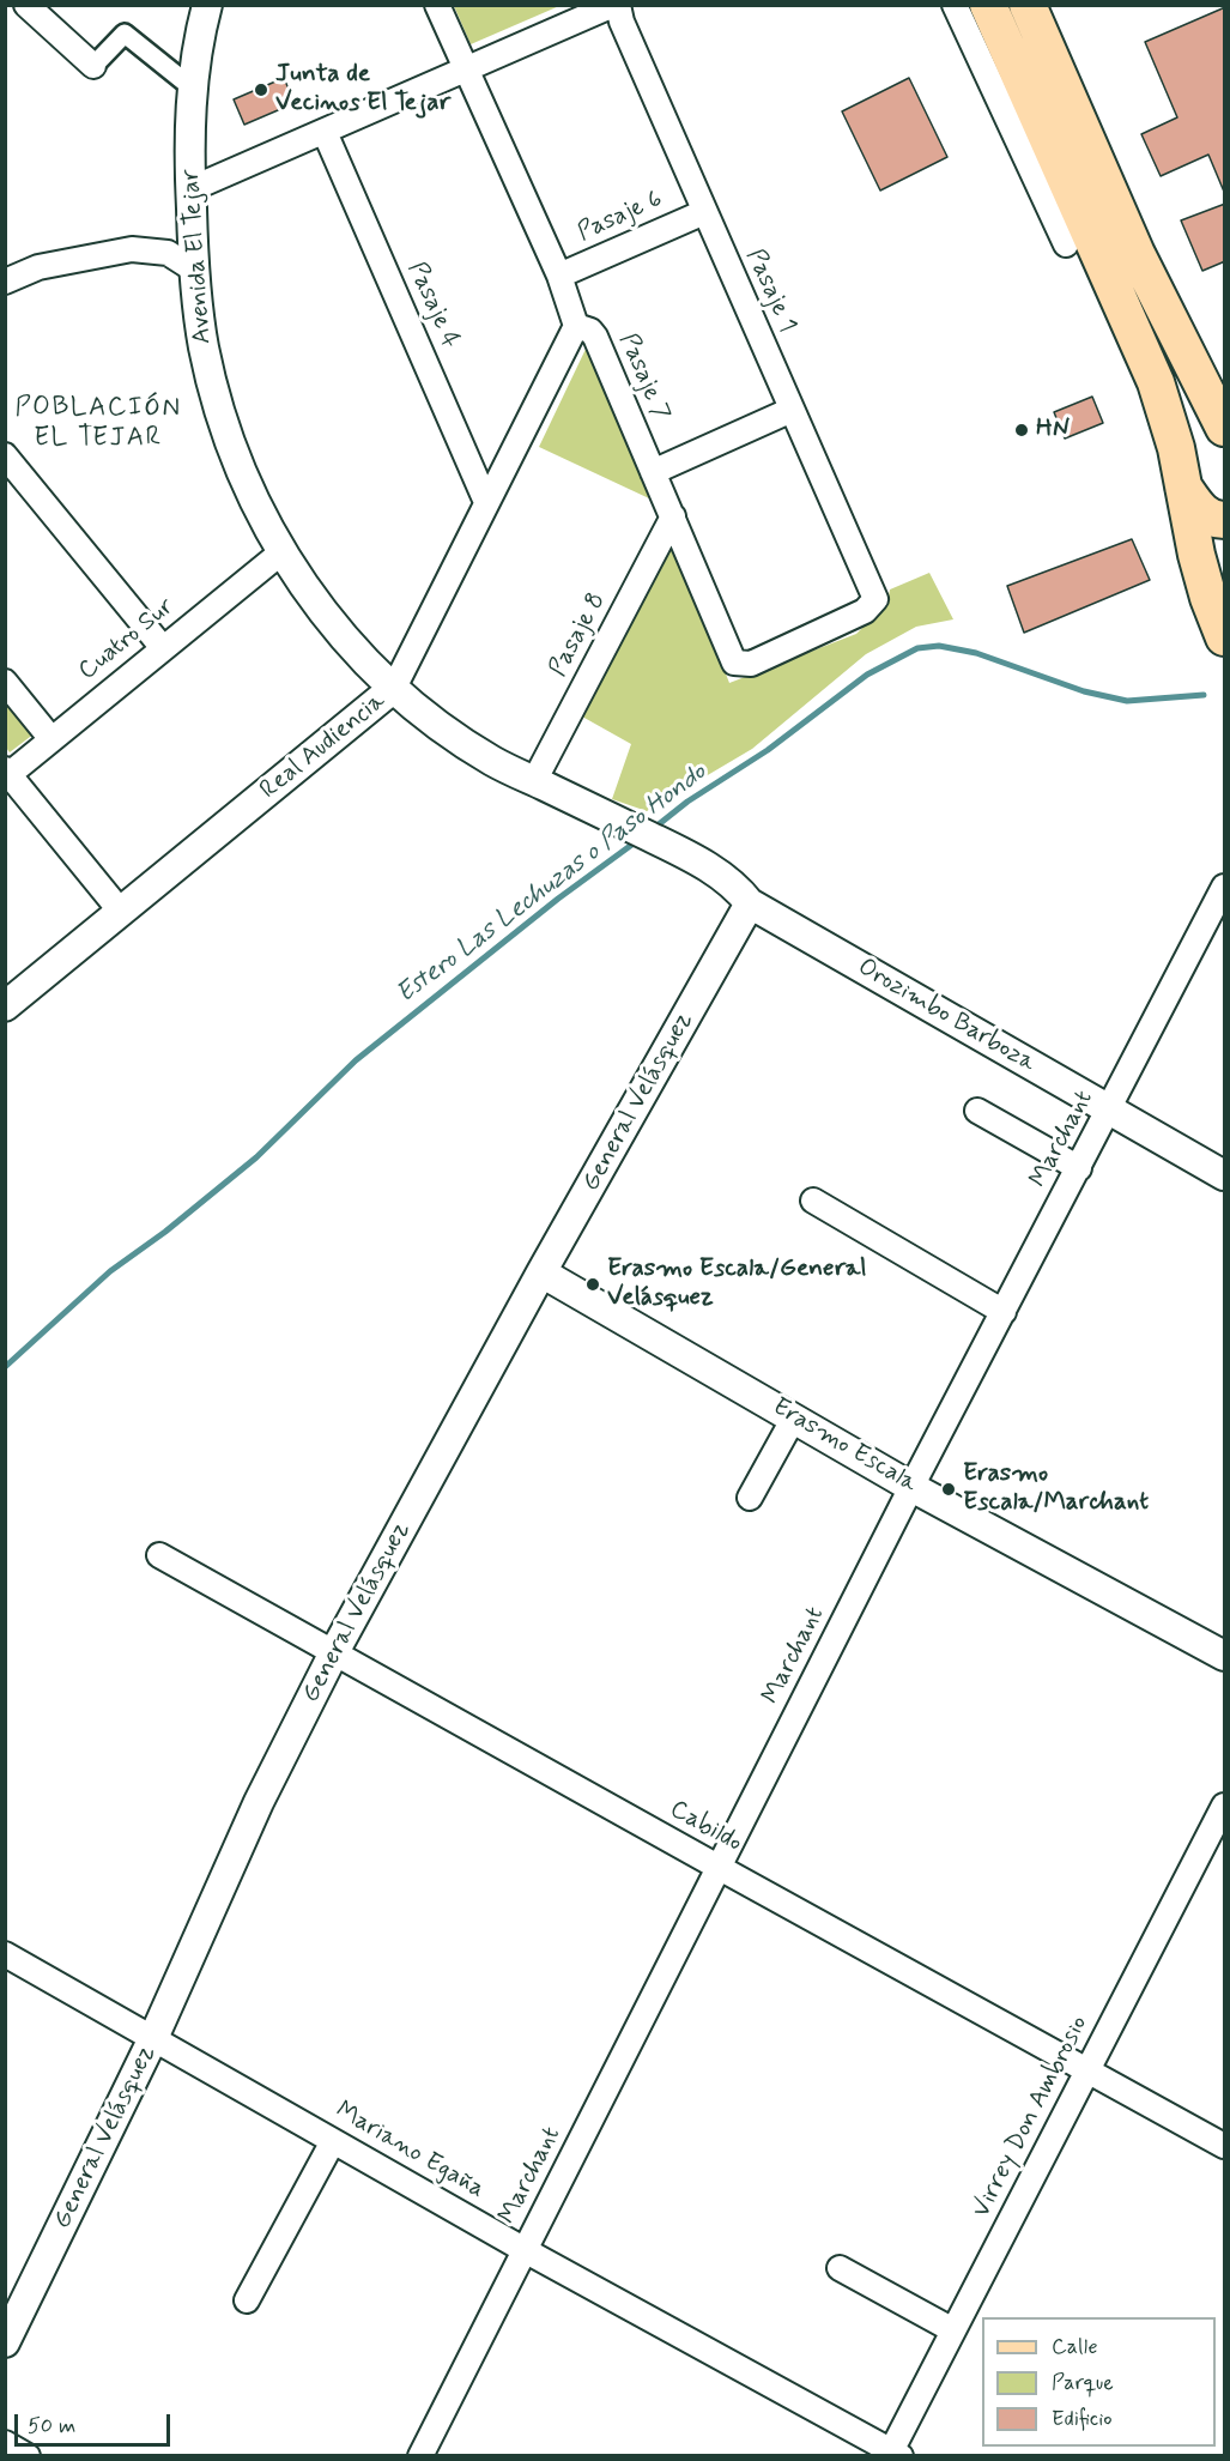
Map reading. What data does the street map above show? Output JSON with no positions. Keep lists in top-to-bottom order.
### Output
{
  "streets": {
    "street": [
      "Pasaje 6",
      "Avenida El Tejar",
      "Pasaje 1",
      "Pasaje 4",
      "Pasaje 7",
      "Pasaje 8",
      "Cuatro Sur",
      "Real Audiencia",
      "Orozimbo Barboza",
      "General Velásquez",
      "Marchant",
      "Erasmo Escala",
      "Cabildo",
      "Virrey Don Ambrosio",
      "Mariano Egaña"
    ]
  },
  "crossings": [
    ["Pasaje 6", "Pasaje 1"],
    ["Pasaje 6", "Pasaje 7"],
    ["Avenida El Tejar", "Pasaje 8"],
    ["Avenida El Tejar", "Cuatro Sur"],
    ["Avenida El Tejar", "Real Audiencia"],
    ["Avenida El Tejar", "Orozimbo Barboza"],
    ["Pasaje 1", "Pasaje 7"],
    ["Pasaje 4", "Real Audiencia"],
    ["Pasaje 7", "Pasaje 8"],
    ["Pasaje 7", "Real Audiencia"],
    ["Orozimbo Barboza", "General Velásquez"],
    ["Orozimbo Barboza", "Marchant"],
    ["General Velásquez", "Erasmo Escala"],
    ["General Velásquez", "Cabildo"],
    ["General Velásquez", "Mariano Egaña"],
    ["Marchant", "Erasmo Escala"],
    ["Marchant", "Cabildo"],
    ["Marchant", "Mariano Egaña"],
    ["Cabildo", "Virrey Don Ambrosio"],
    ["Virrey Don Ambrosio", "Mariano Egaña"]
  ],
  "districts": ["POBLACIÓN EL TEJAR"],
  "water": ["Estero Las Lechuzas o Paso Hondo"],
  "places": [
    "Junta de Vecinos El Tejar",
    "HN",
    "Erasmo Escala/General Velásquez",
    "Erasmo Escala/Marchant"
  ],
  "legend": ["Calle", "Parque", "Edificio"],
  "scale_bar": "50 m"
}
